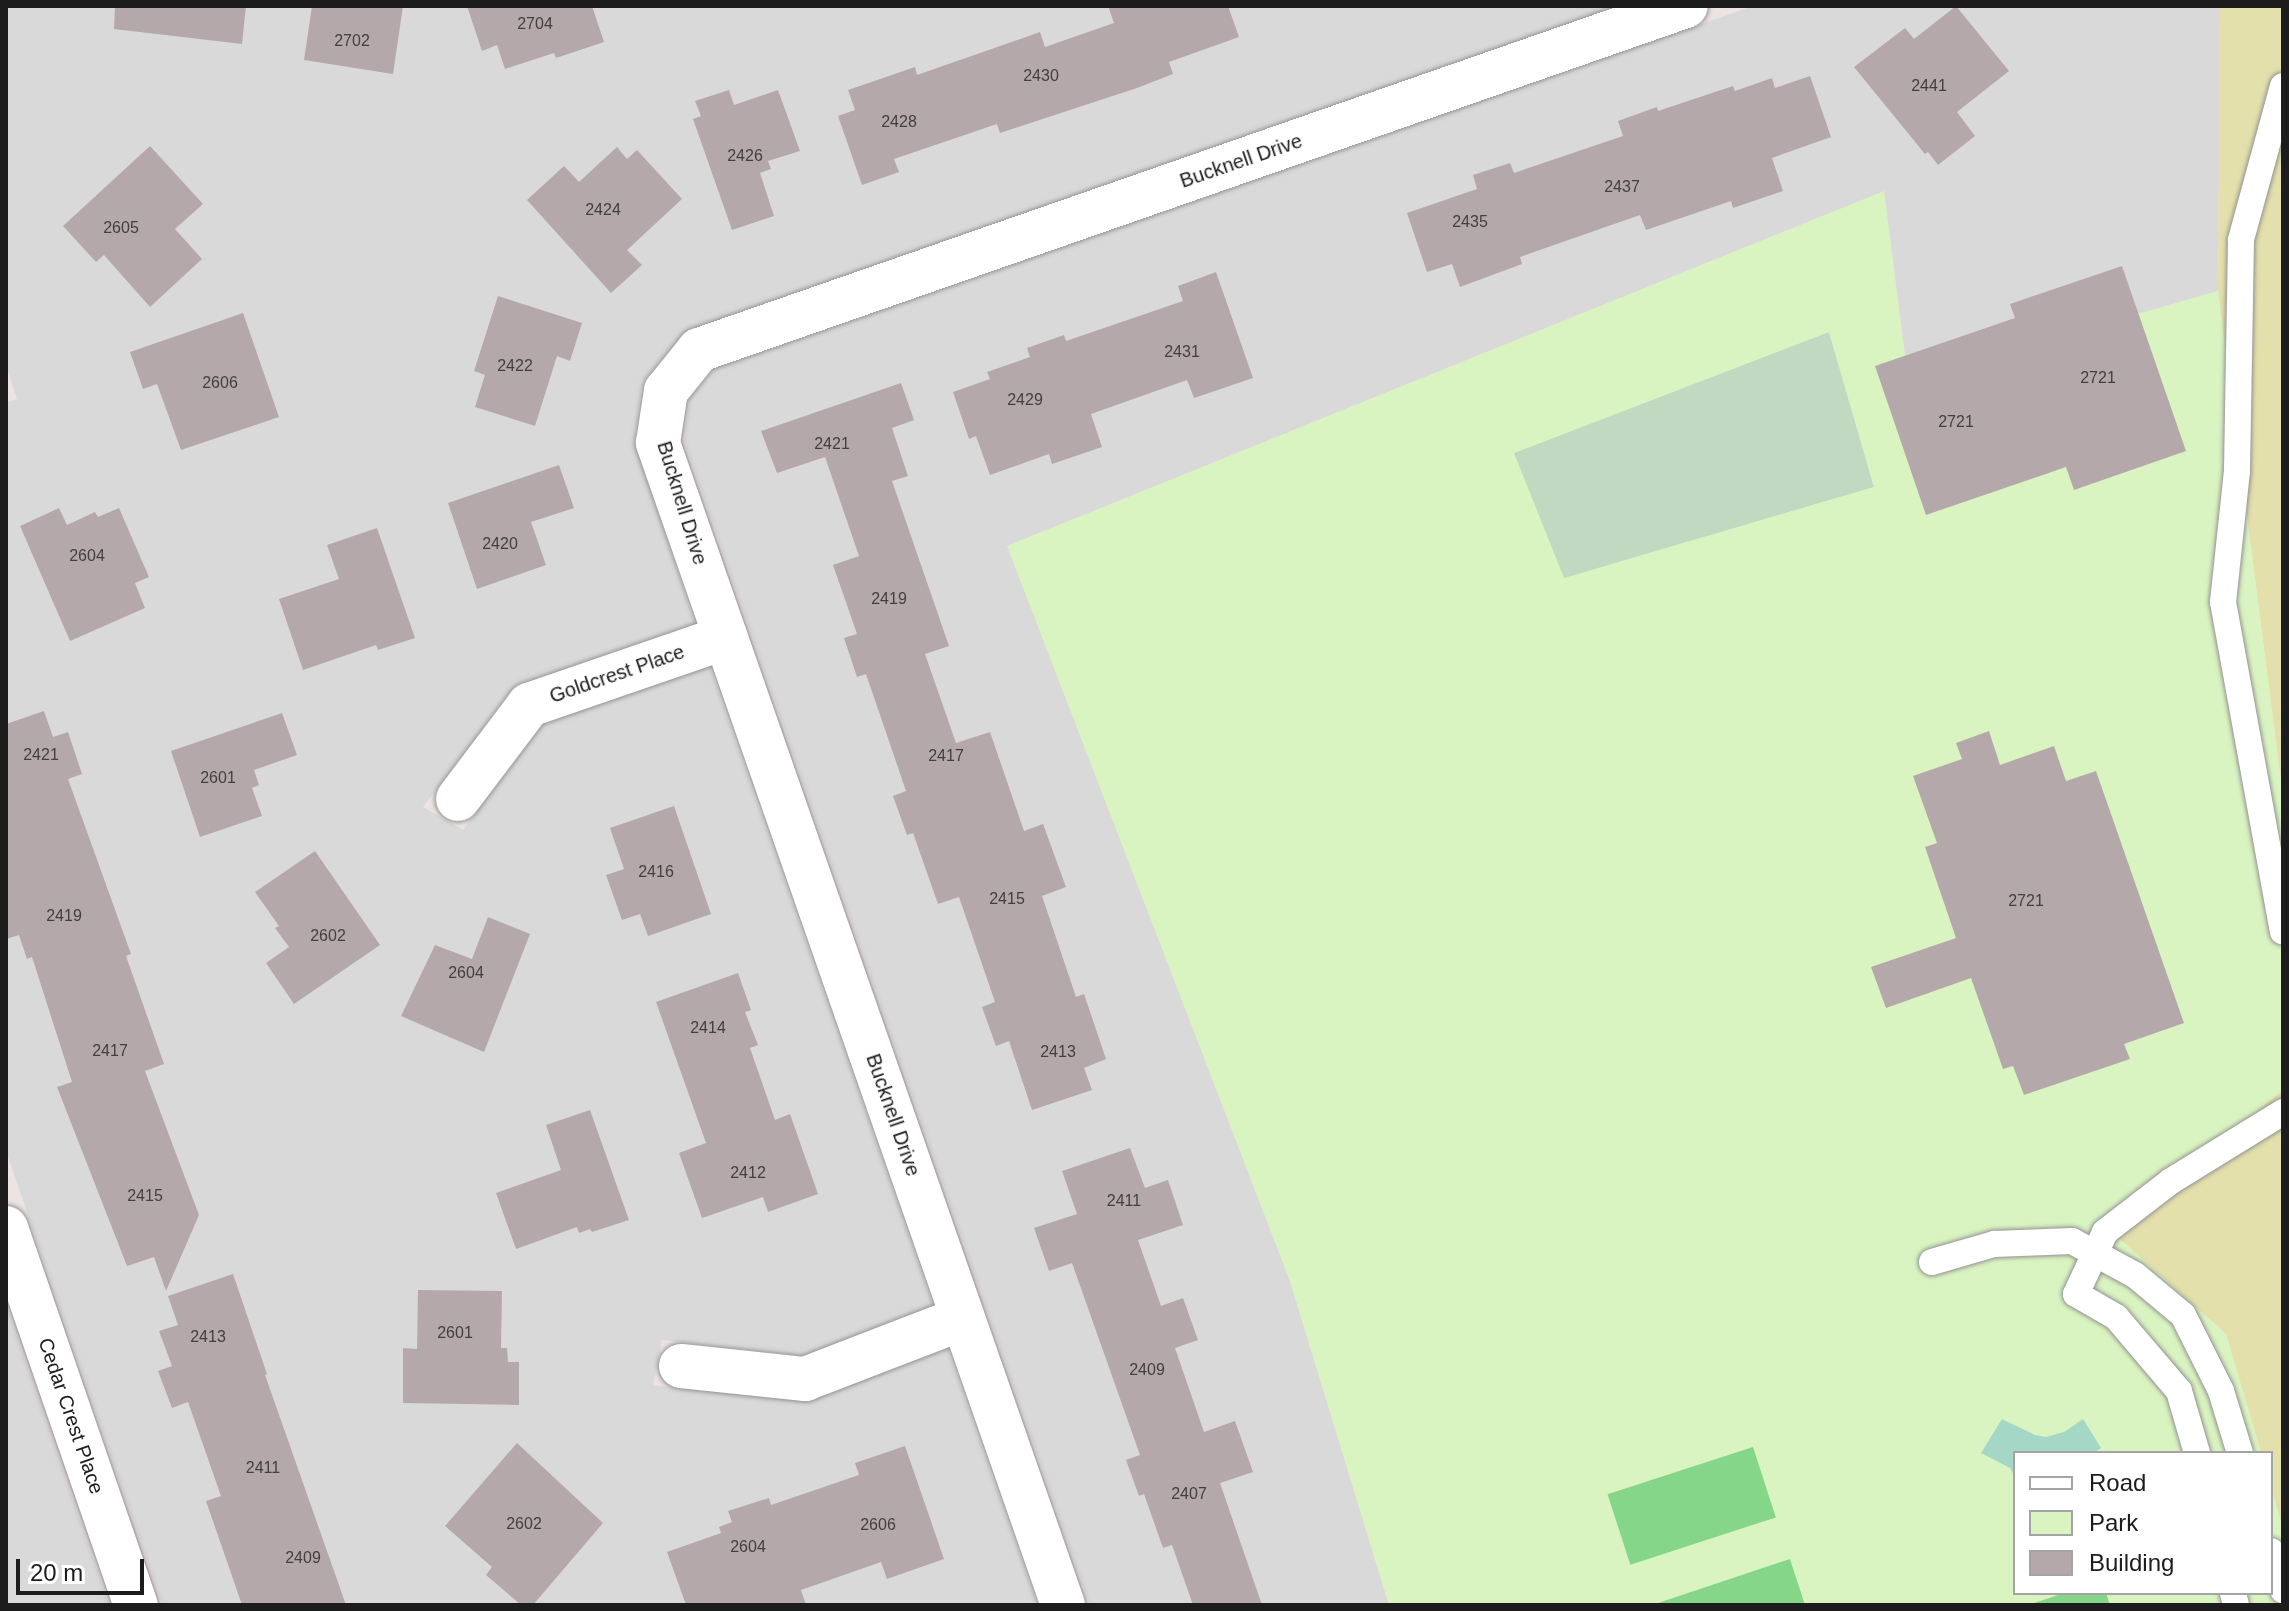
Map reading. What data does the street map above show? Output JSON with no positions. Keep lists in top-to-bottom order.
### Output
{
  "streets": {
    "street": ["Bucknell Drive", "Goldcrest Place", "Cedar Crest Place"]
  },
  "crossings": [
    ["Bucknell Drive", "Goldcrest Place"]
  ],
  "house_numbers": [
    "2704",
    "2702",
    "2430",
    "2441",
    "2428",
    "2426",
    "2437",
    "2424",
    "2435",
    "2605",
    "2431",
    "2422",
    "2721",
    "2606",
    "2429",
    "2721",
    "2421",
    "2420",
    "2604",
    "2419",
    "2421",
    "2417",
    "2601",
    "2416",
    "2415",
    "2721",
    "2419",
    "2602",
    "2604",
    "2414",
    "2417",
    "2413",
    "2412",
    "2415",
    "2411",
    "2601",
    "2413",
    "2409",
    "2411",
    "2407",
    "2602",
    "2606",
    "2604",
    "2409"
  ],
  "legend": ["Road", "Park", "Building"],
  "scale_bar": "20 m"
}
